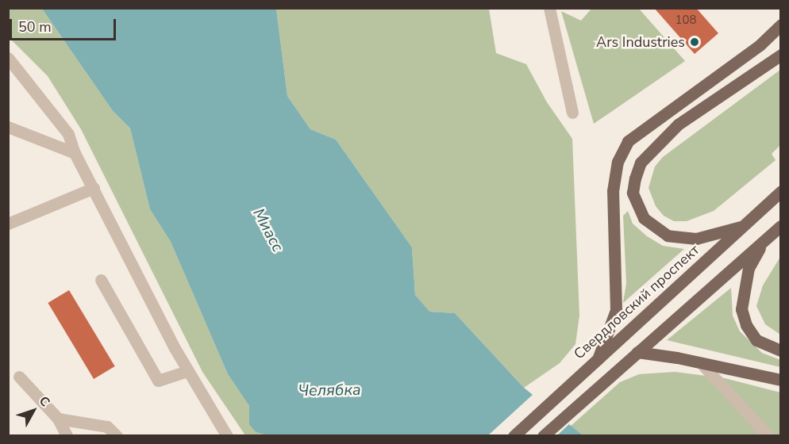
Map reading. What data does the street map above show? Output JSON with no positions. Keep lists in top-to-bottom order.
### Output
{
  "streets": {
    "main road": ["Свердловский проспект"]
  },
  "water": ["Миасс", "Челябка"],
  "places": ["Ars Industries"],
  "house_numbers": ["108"],
  "scale_bar": "50 m",
  "north": "top right"
}
